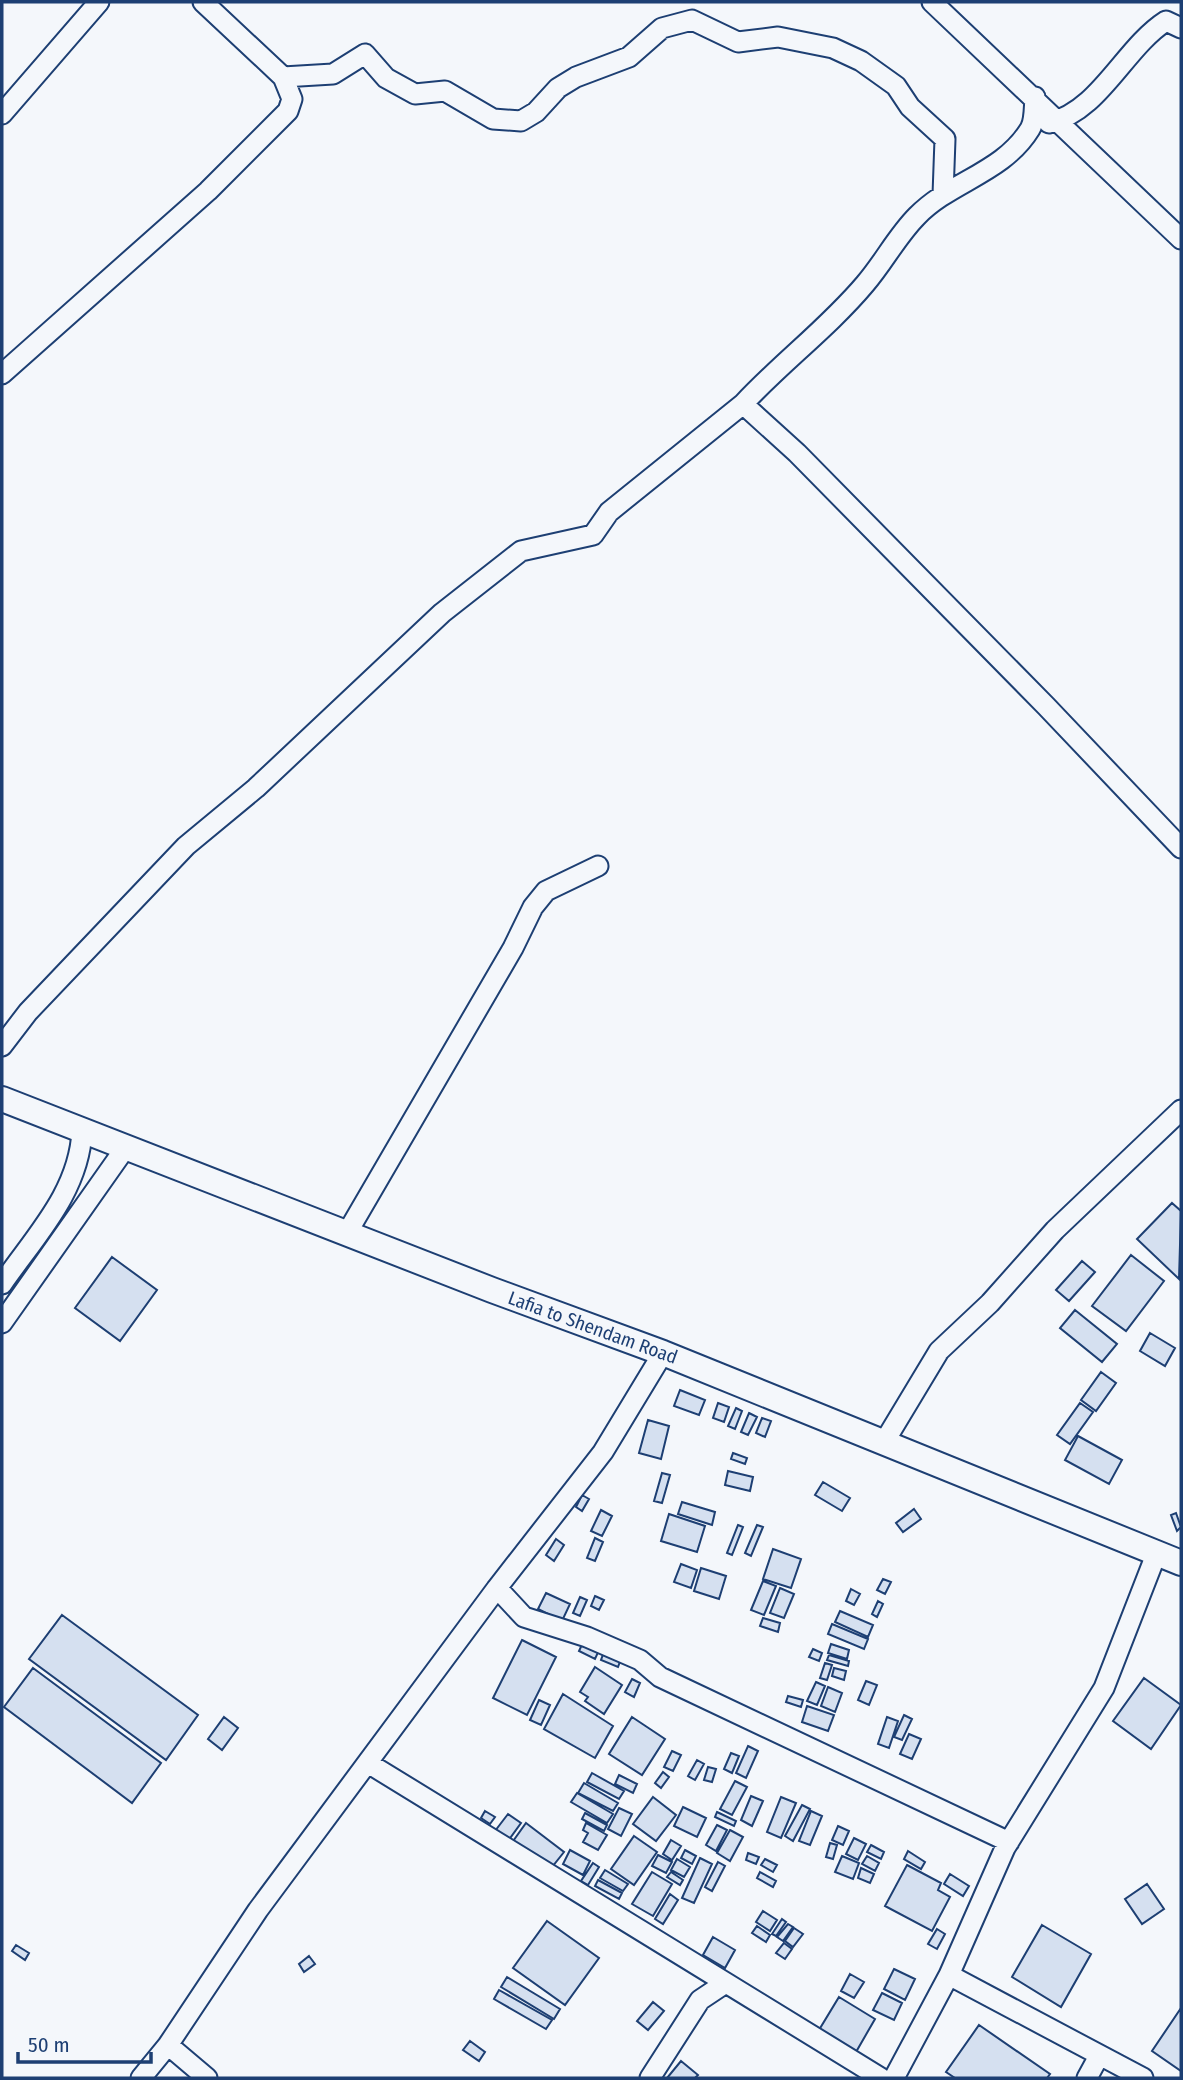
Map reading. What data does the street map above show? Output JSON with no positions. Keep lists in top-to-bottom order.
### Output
{
  "streets": {
    "main road": ["Lafia to Shendam Road"]
  },
  "scale_bar": "50 m"
}
